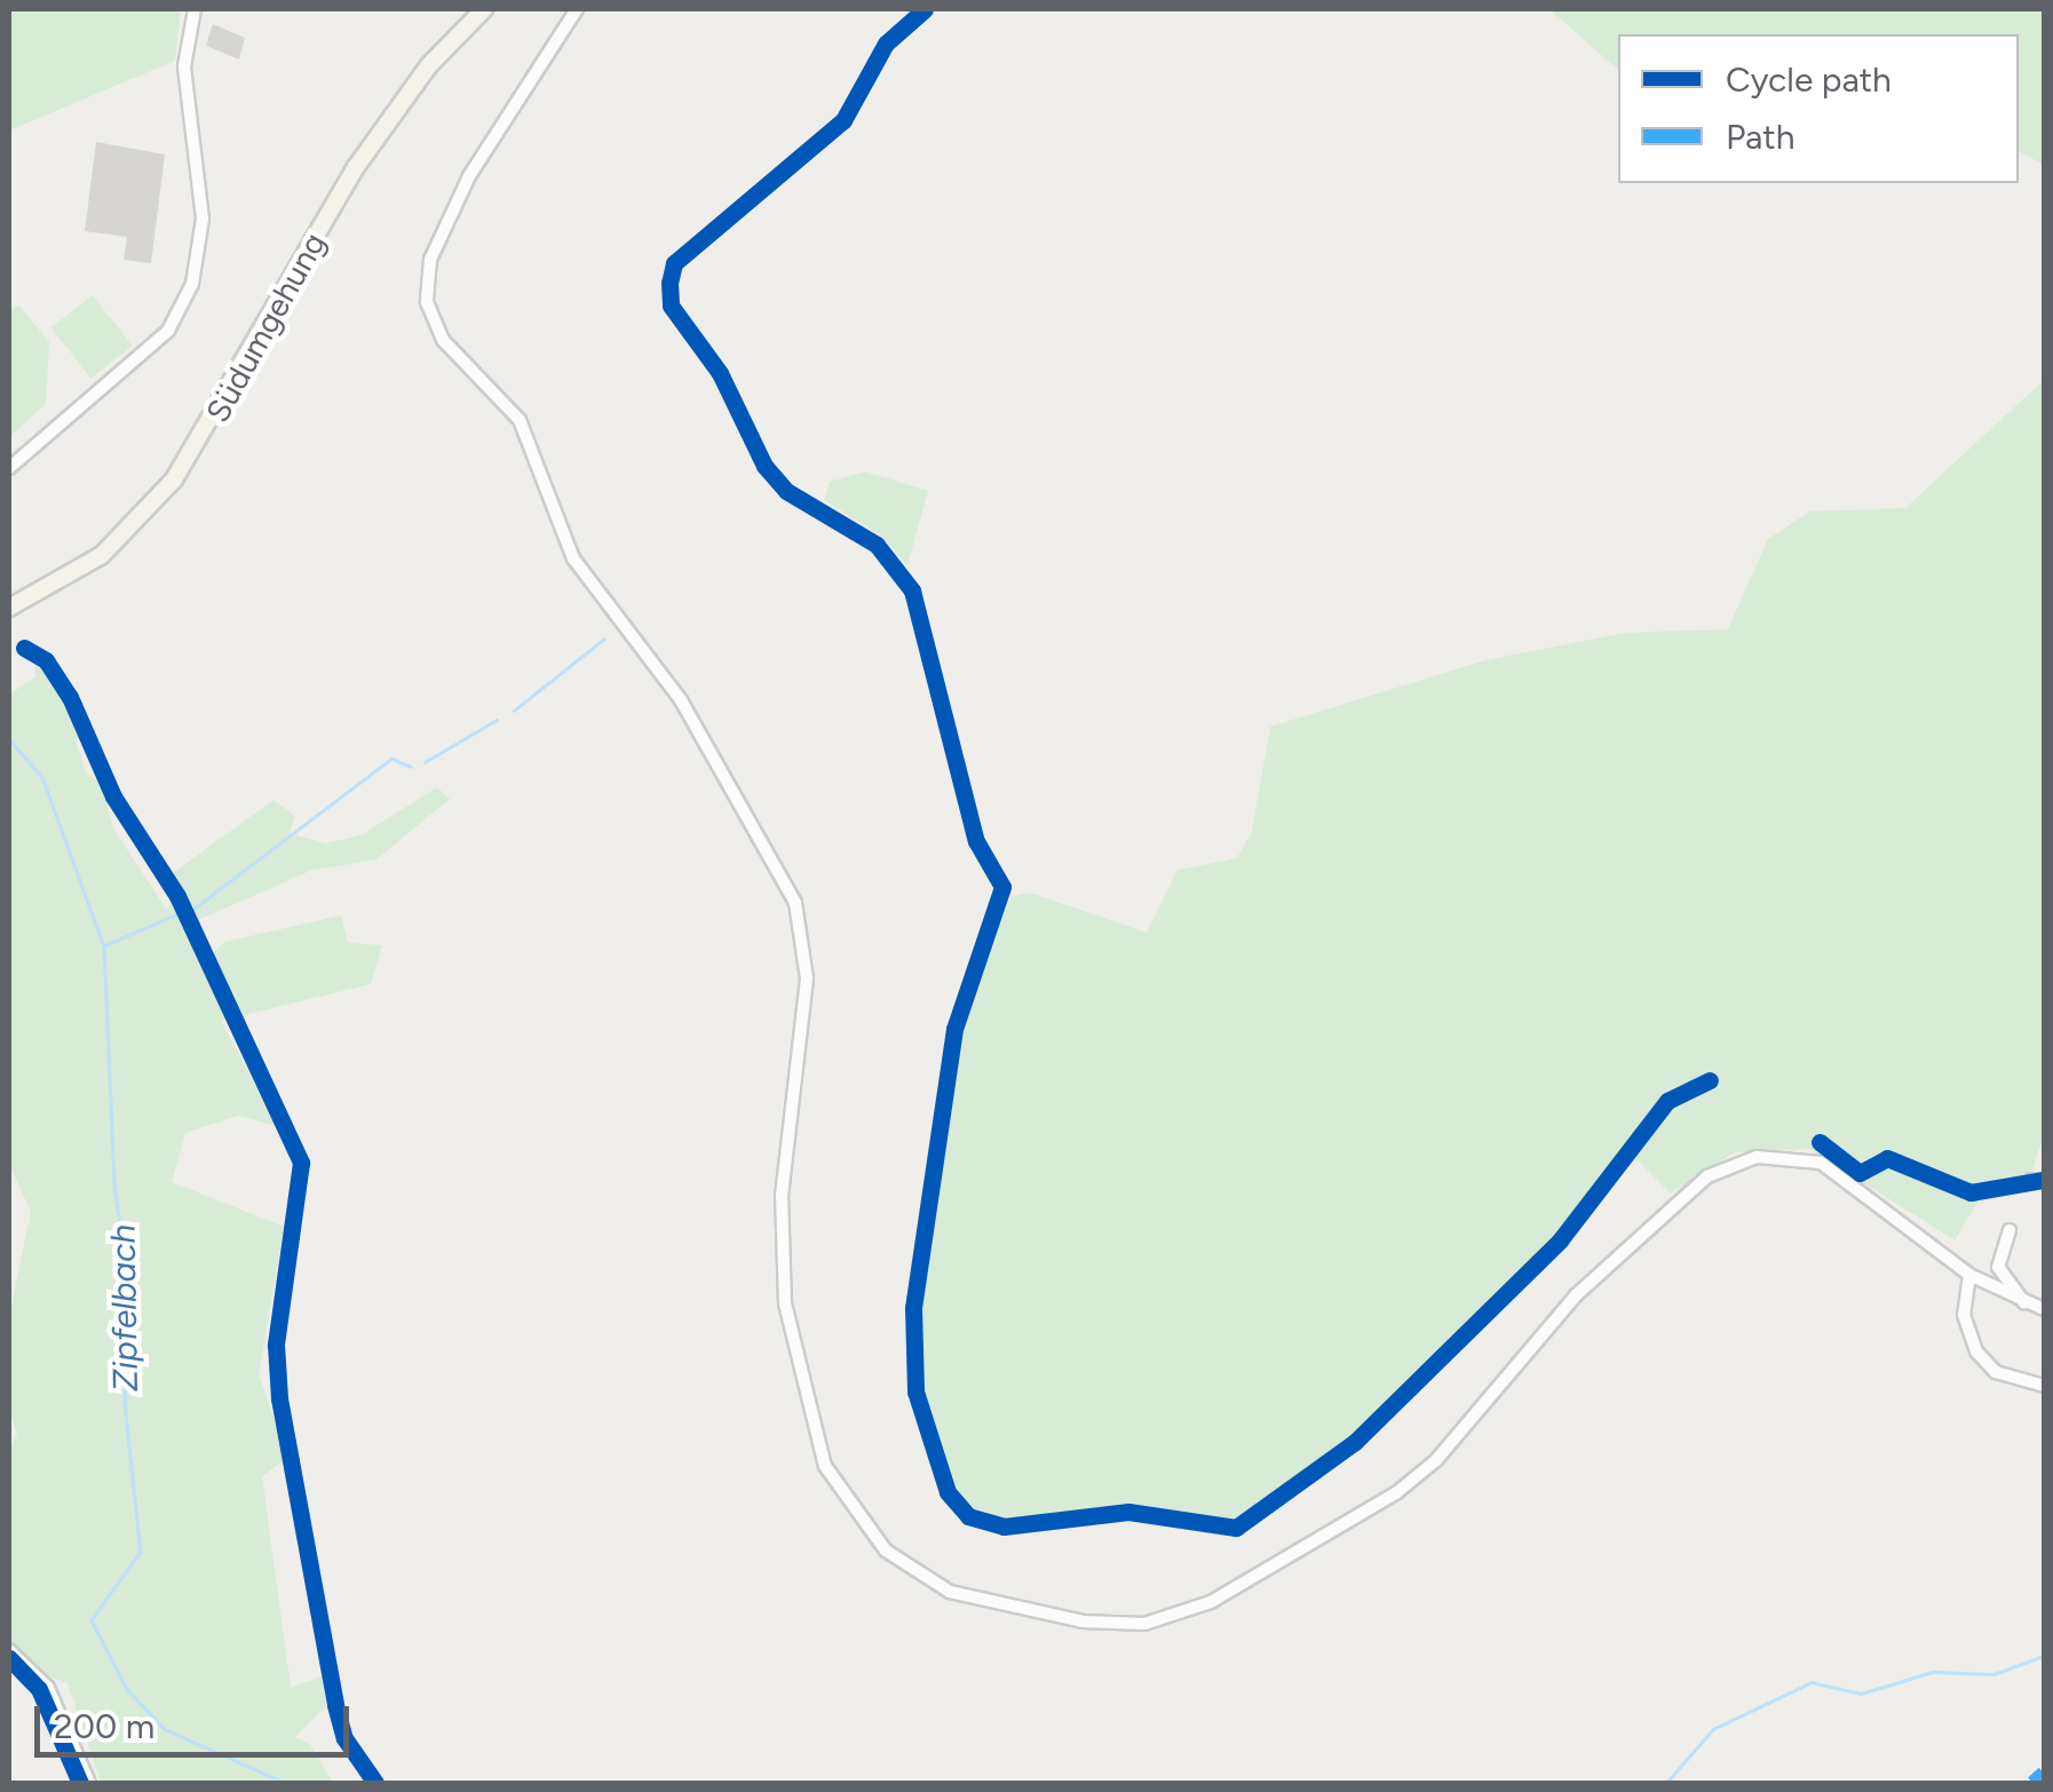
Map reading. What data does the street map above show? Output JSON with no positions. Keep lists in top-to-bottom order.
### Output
{
  "streets": {
    "main road": ["Südumgehung"]
  },
  "water": ["Zipfelbach"],
  "legend": ["Cycle path", "Path"],
  "scale_bar": "200 m"
}
